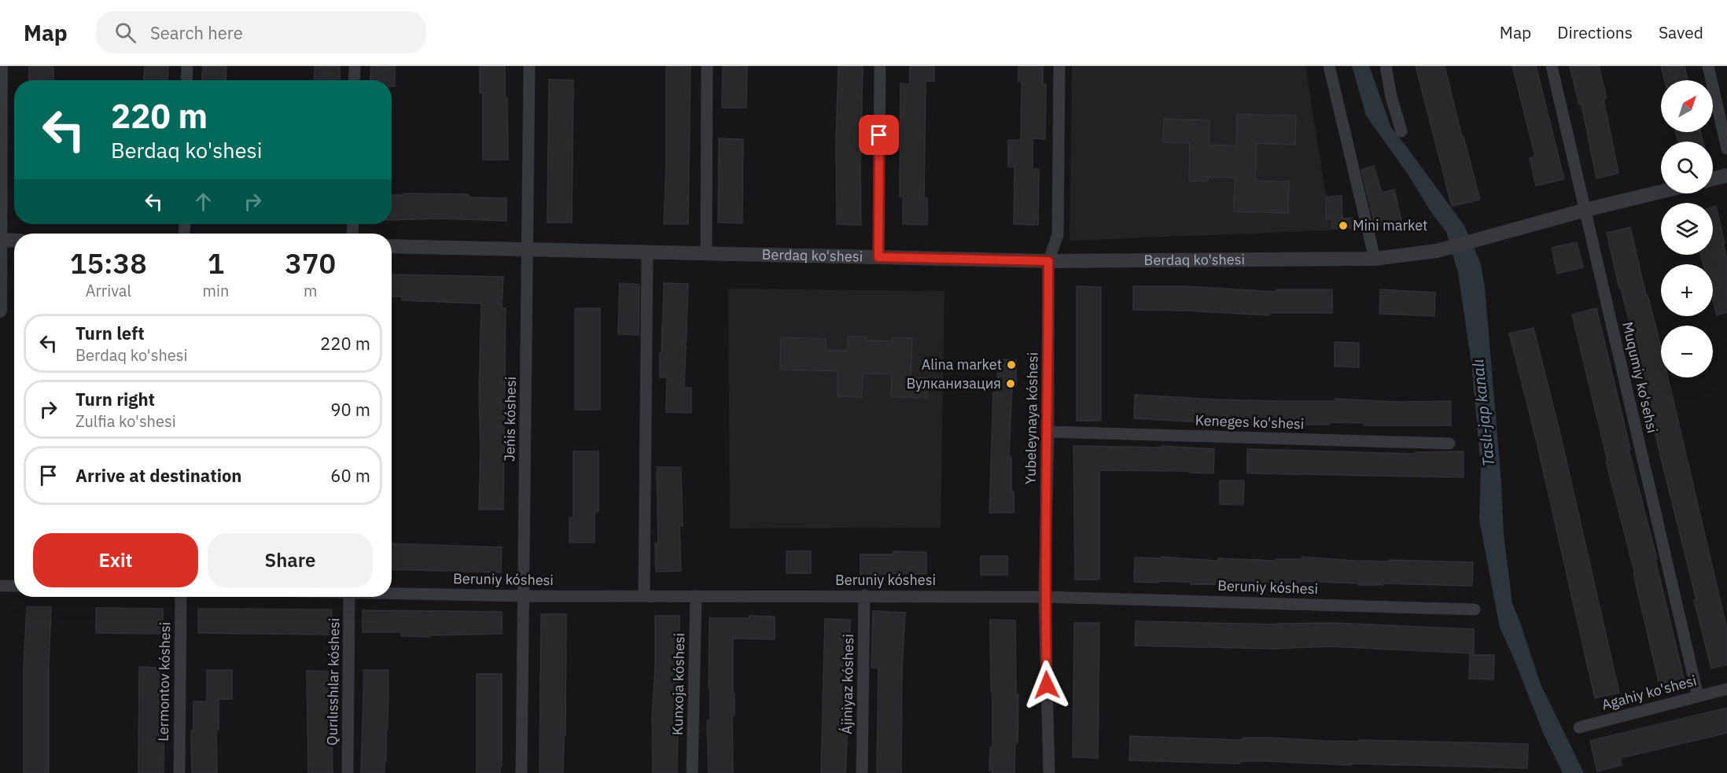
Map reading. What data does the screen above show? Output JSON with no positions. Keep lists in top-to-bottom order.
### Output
{
  "streets": {
    "street": [
      "Berdaq ko'shesi",
      "Muqumiy ko'sehsi",
      "Yubeleynaya kóshesi",
      "Jeńis kóshesi",
      "Keneges ko'shesi",
      "Beruniy kóshesi",
      "Lermontov kóshesi",
      "Qurılısshılar kóshesi",
      "Kunxoja kóshesi",
      "Ájiniyaz kóshesi",
      "Agahiy ko'shesi"
    ]
  },
  "crossings": [
    ["Berdaq ko'shesi", "Muqumiy ko'sehsi"],
    ["Berdaq ko'shesi", "Yubeleynaya kóshesi"],
    ["Berdaq ko'shesi", "Jeńis kóshesi"],
    ["Muqumiy ko'sehsi", "Agahiy ko'shesi"],
    ["Yubeleynaya kóshesi", "Keneges ko'shesi"],
    ["Yubeleynaya kóshesi", "Beruniy kóshesi"],
    ["Jeńis kóshesi", "Beruniy kóshesi"],
    ["Beruniy kóshesi", "Kunxoja kóshesi"],
    ["Beruniy kóshesi", "Ájiniyaz kóshesi"]
  ],
  "water": ["Taslı-jap kanalı"],
  "places": ["Mini market", "Alina market", "Вулканизация"],
  "north": "top right",
  "page": {
    "header": "Map",
    "search": "Search here",
    "nav": ["Map", "Directions", "Saved"],
    "map_buttons": ["+", "−"],
    "turn": ["220 m", "Berdaq ko'shesi"],
    "eta": [
      "15:38",
      "Arrival",
      "1",
      "min",
      "370",
      "m"
    ],
    "list": [
      {
        "name": "Turn left",
        "note": "Berdaq ko'shesi",
        "value": "220 m"
      },
      {
        "name": "Turn right",
        "note": "Zulfia ko'shesi",
        "value": "90 m"
      },
      {
        "name": "Arrive at destination",
        "value": "60 m"
      }
    ],
    "buttons": ["Exit", "Share"]
  }
}
